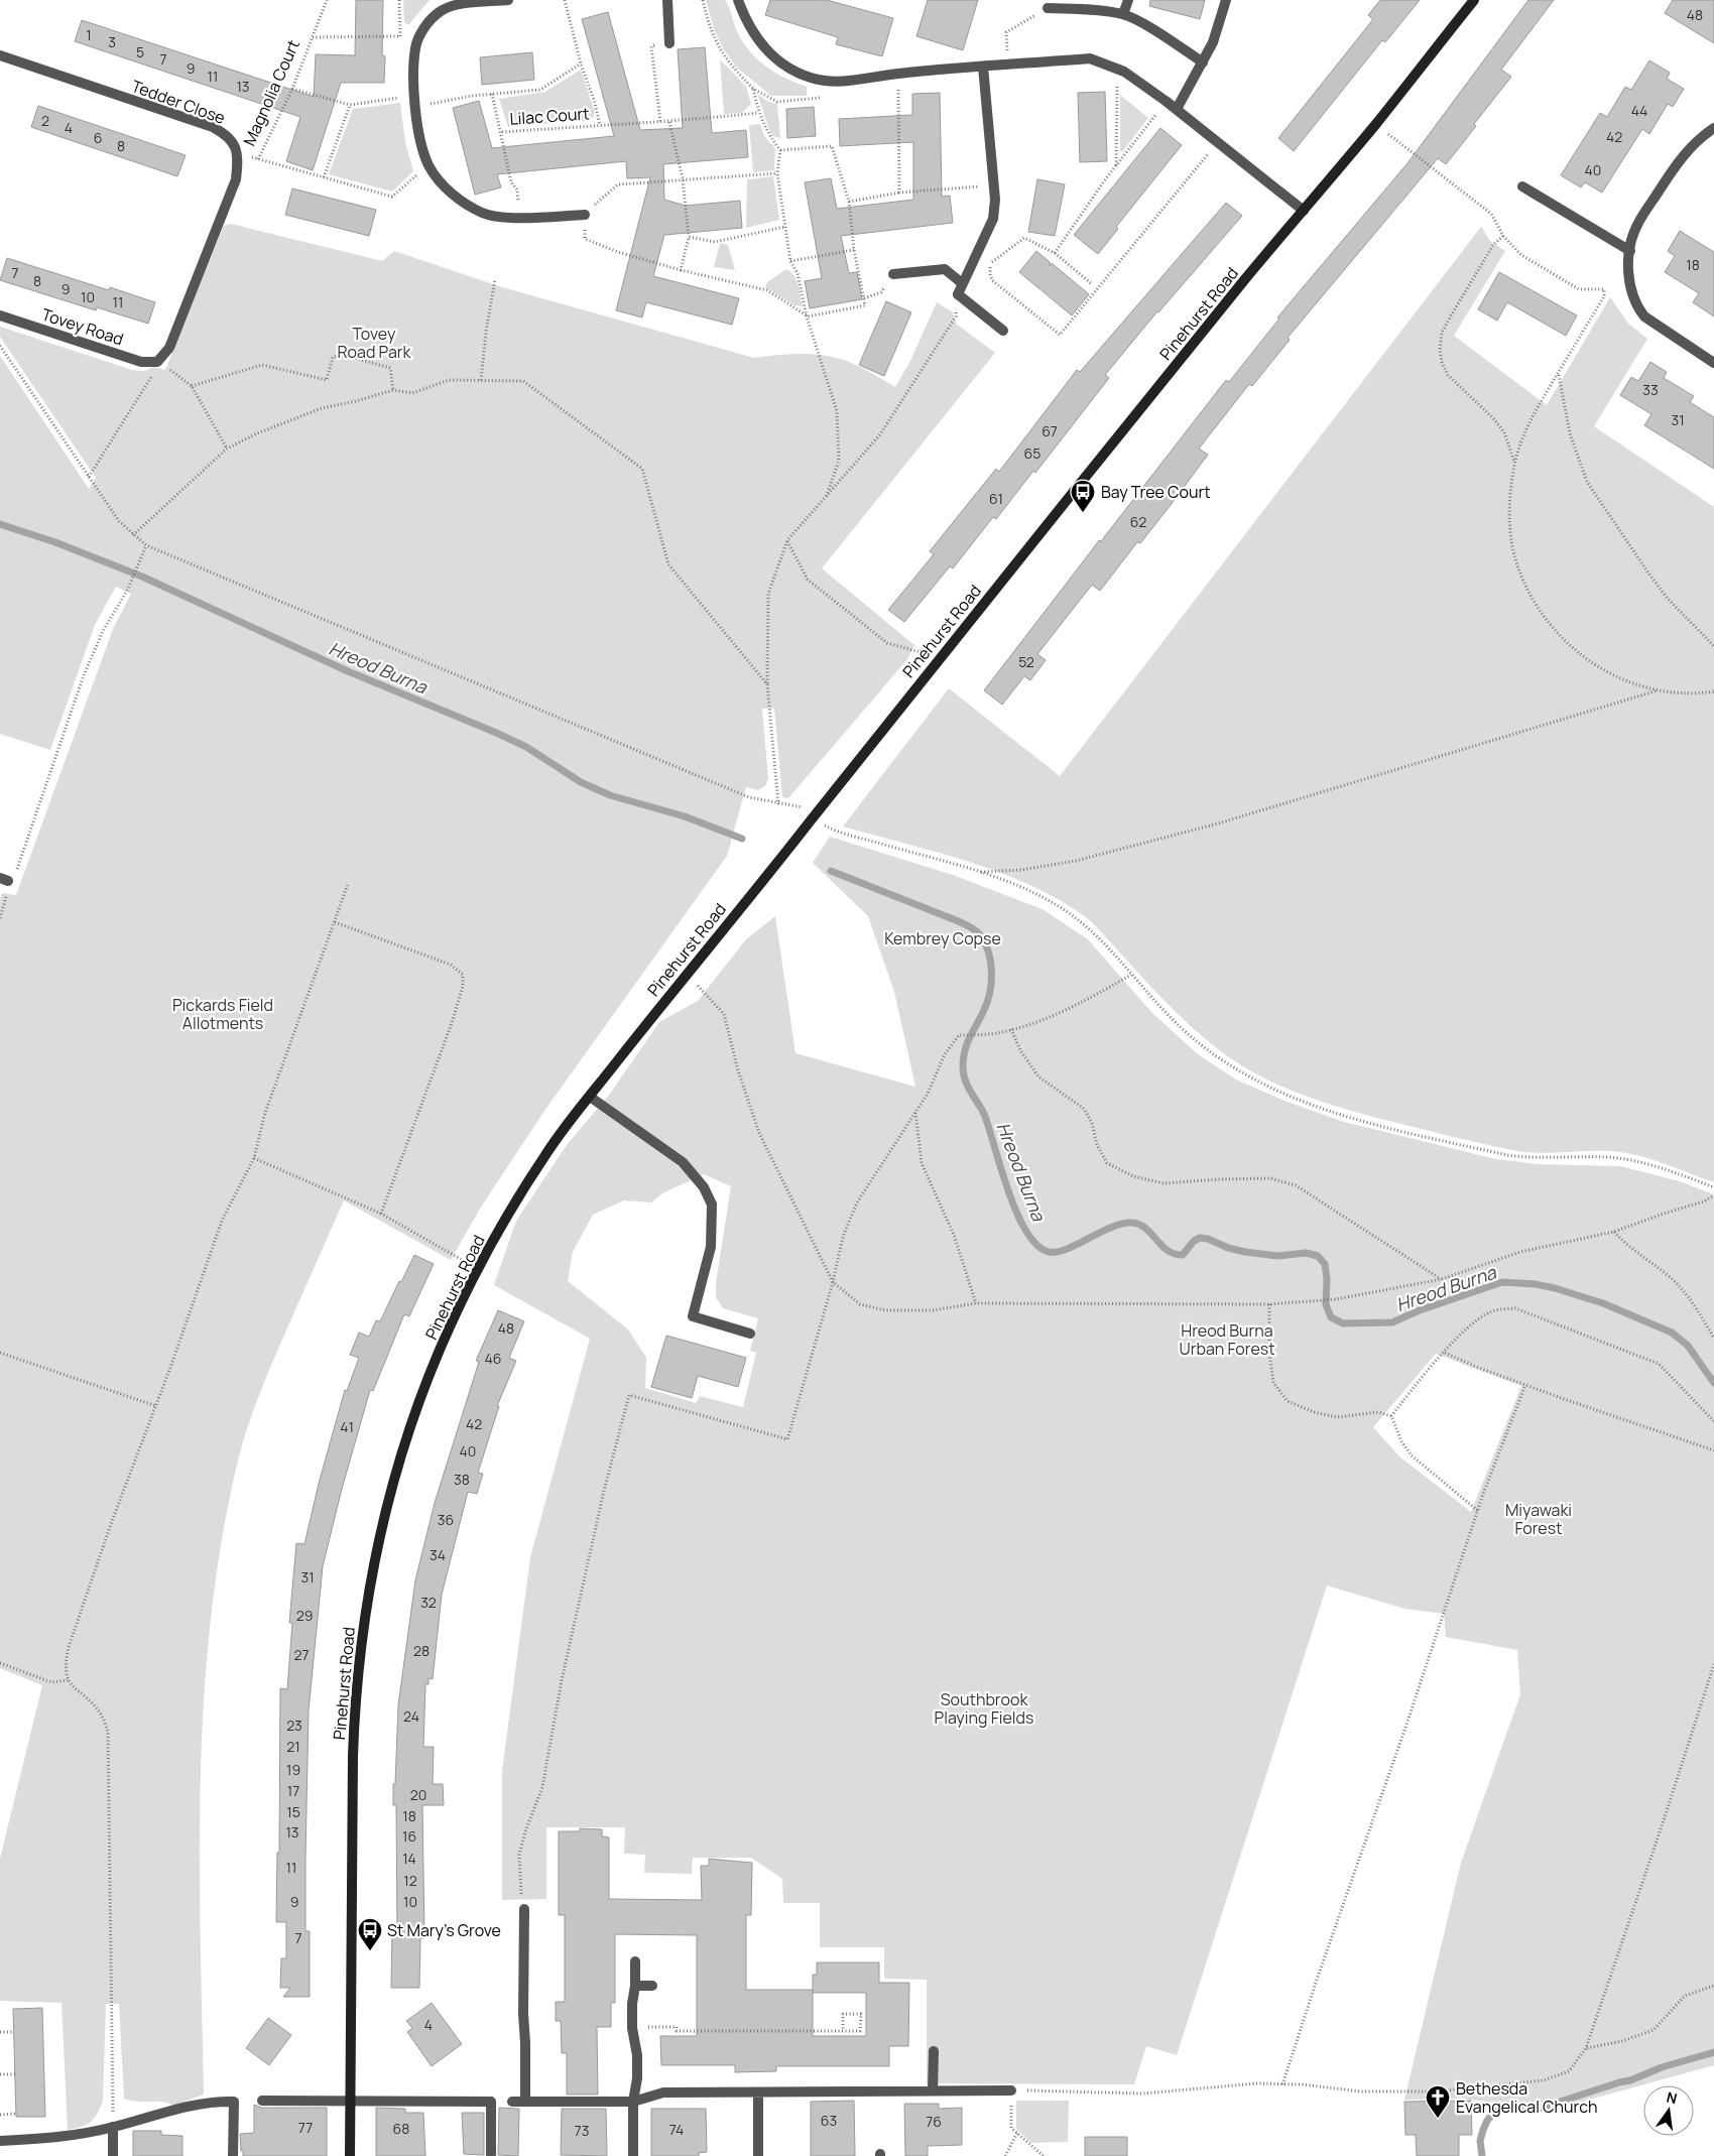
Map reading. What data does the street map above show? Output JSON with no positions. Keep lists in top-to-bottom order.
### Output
{
  "streets": {
    "street": ["Tedder Close", "Pinehurst Road", "Tovey Road"],
    "path": ["Magnolia Court", "Lilac Court"]
  },
  "water": ["Hreod Burna"],
  "parks": [
    "Tovey Road Park",
    "Kembrey Copse",
    "Pickards Field Allotments",
    "Hreod Burna Urban Forest",
    "Miyawaki Forest",
    "Southbrook Playing Fields"
  ],
  "places": {
    "bus stop": ["Bay Tree Court", "St Mary's Grove"],
    "church": ["Bethesda Evangelical Church"]
  },
  "house_numbers": [
    "48",
    "1",
    "3",
    "5",
    "7",
    "9",
    "11",
    "13",
    "44",
    "2",
    "4",
    "42",
    "6",
    "8",
    "40",
    "18",
    "7",
    "8",
    "9",
    "10",
    "11",
    "33",
    "31",
    "67",
    "65",
    "61",
    "62",
    "52",
    "48",
    "46",
    "42",
    "41",
    "40",
    "38",
    "36",
    "34",
    "31",
    "32",
    "29",
    "28",
    "27",
    "24",
    "23",
    "21",
    "19",
    "17",
    "20",
    "15",
    "18",
    "13",
    "16",
    "14",
    "11",
    "12",
    "9",
    "10",
    "7",
    "4",
    "63",
    "76",
    "77",
    "68",
    "74",
    "73"
  ],
  "north": "top"
}
